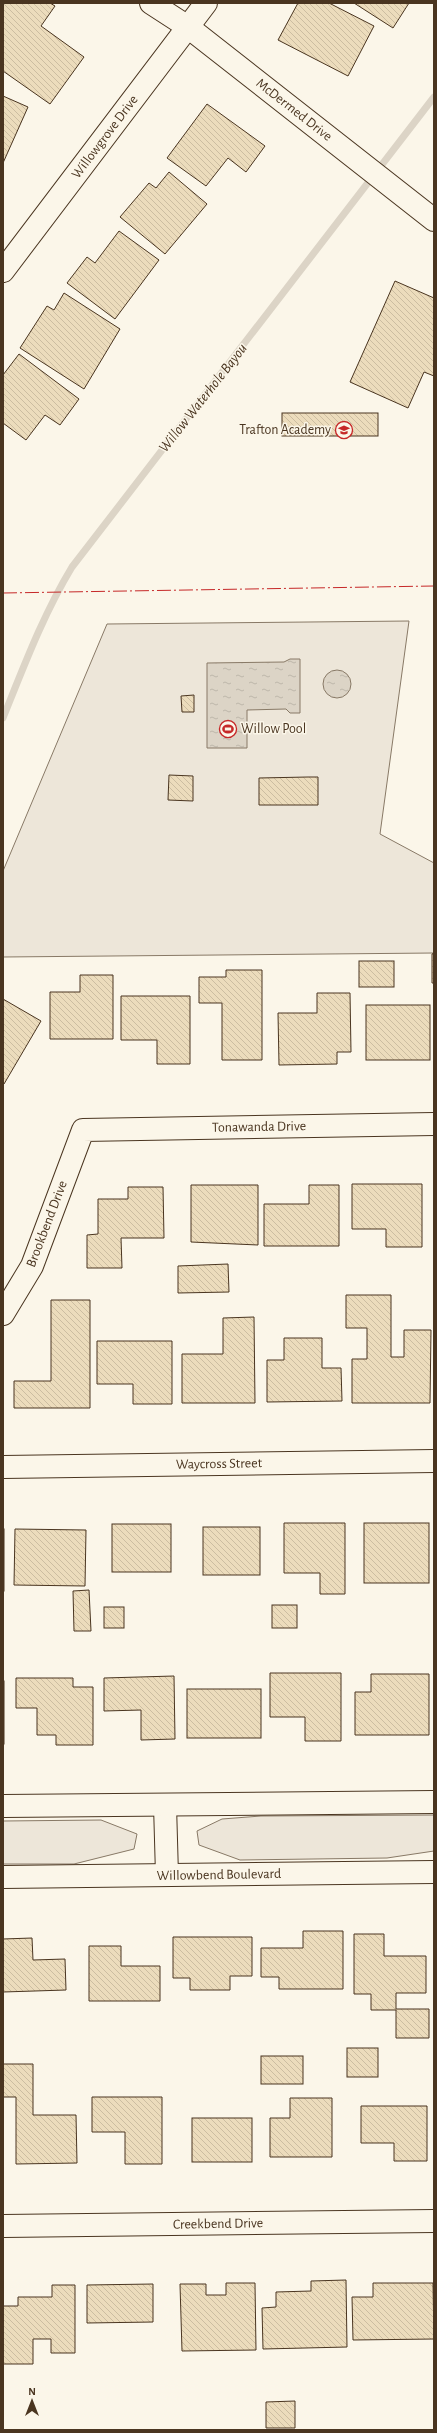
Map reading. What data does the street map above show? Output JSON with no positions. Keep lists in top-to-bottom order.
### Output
{
  "streets": {
    "street": [
      "McDermed Drive",
      "Willowgrove Drive",
      "Tonawanda Drive",
      "Brookbend Drive",
      "Waycross Street",
      "Willowbend Boulevard",
      "Creekbend Drive"
    ]
  },
  "crossings": [
    ["McDermed Drive", "Willowgrove Drive"],
    ["Tonawanda Drive", "Brookbend Drive"]
  ],
  "water": ["Willow Waterhole Bayou"],
  "places": {
    "school or university": ["Trafton Academy"],
    "sports": ["Willow Pool"]
  },
  "north": "top"
}
